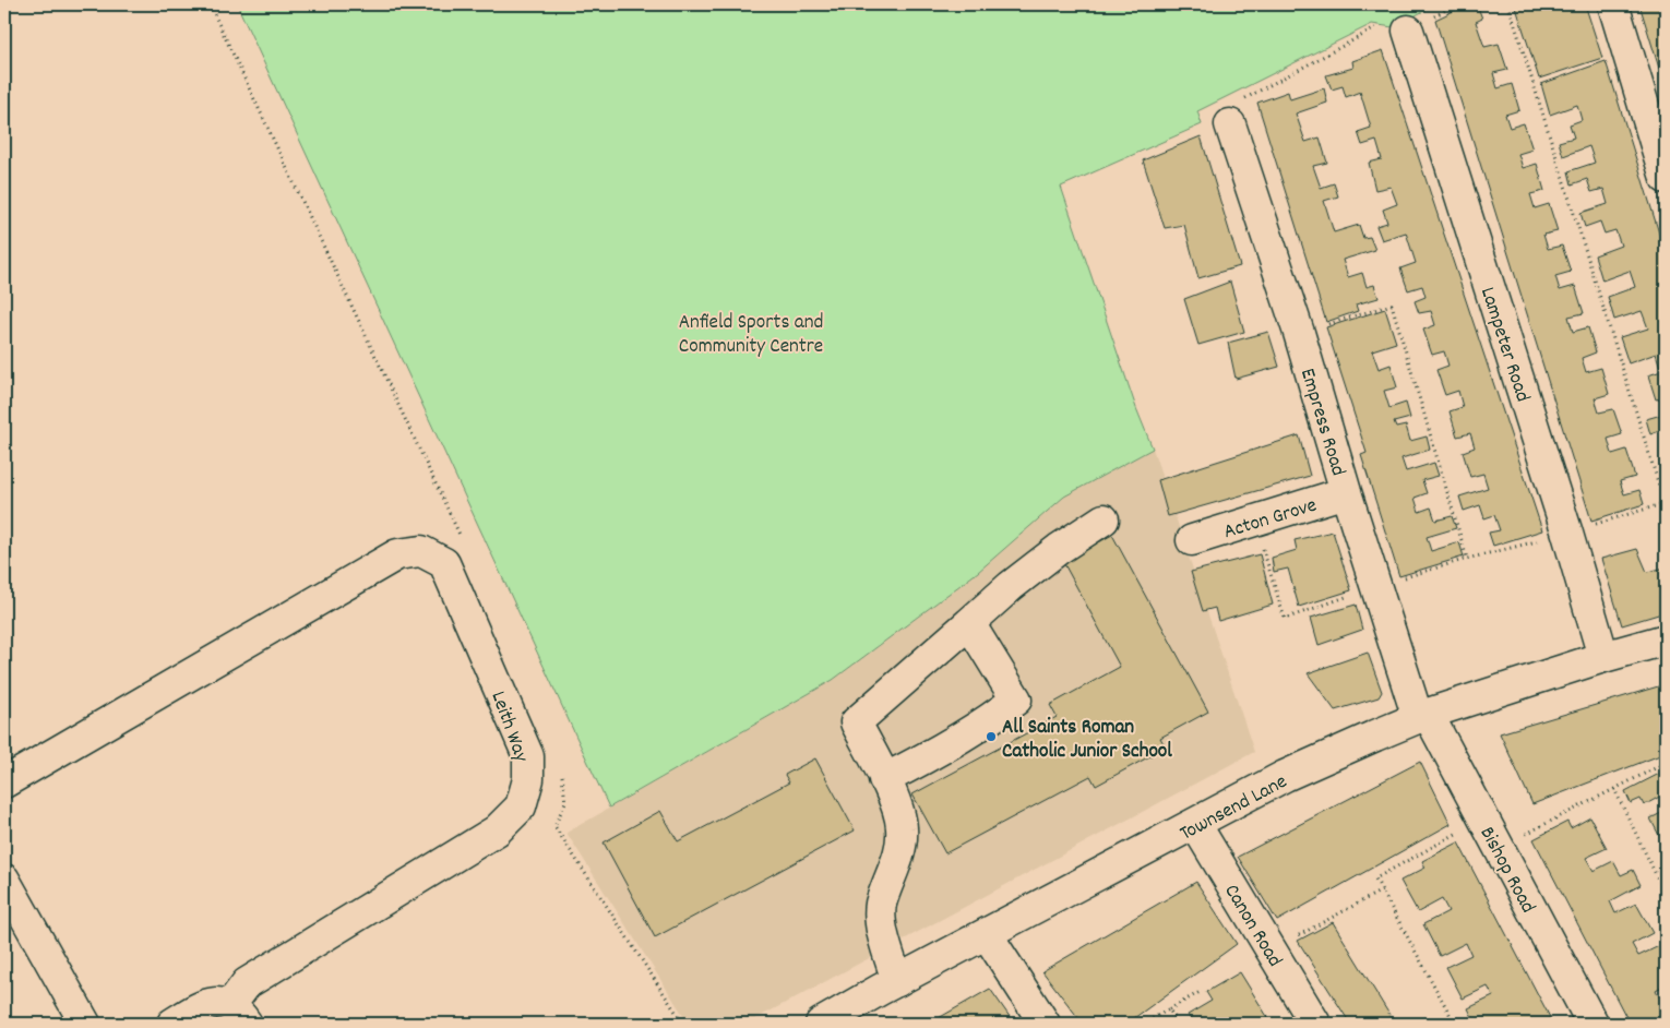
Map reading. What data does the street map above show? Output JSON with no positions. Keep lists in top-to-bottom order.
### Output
{
  "streets": {
    "street": [
      "Lampeter Road",
      "Empress Road",
      "Acton Grove",
      "Leith Way",
      "Townsend Lane",
      "Bishop Road",
      "Canon Road"
    ]
  },
  "crossings": [
    ["Lampeter Road", "Townsend Lane"],
    ["Empress Road", "Acton Grove"],
    ["Empress Road", "Townsend Lane"],
    ["Empress Road", "Bishop Road"],
    ["Townsend Lane", "Bishop Road"],
    ["Townsend Lane", "Canon Road"]
  ],
  "parks": ["Anfield Sports and Community Centre"],
  "places": ["All Saints Roman Catholic Junior School"]
}
